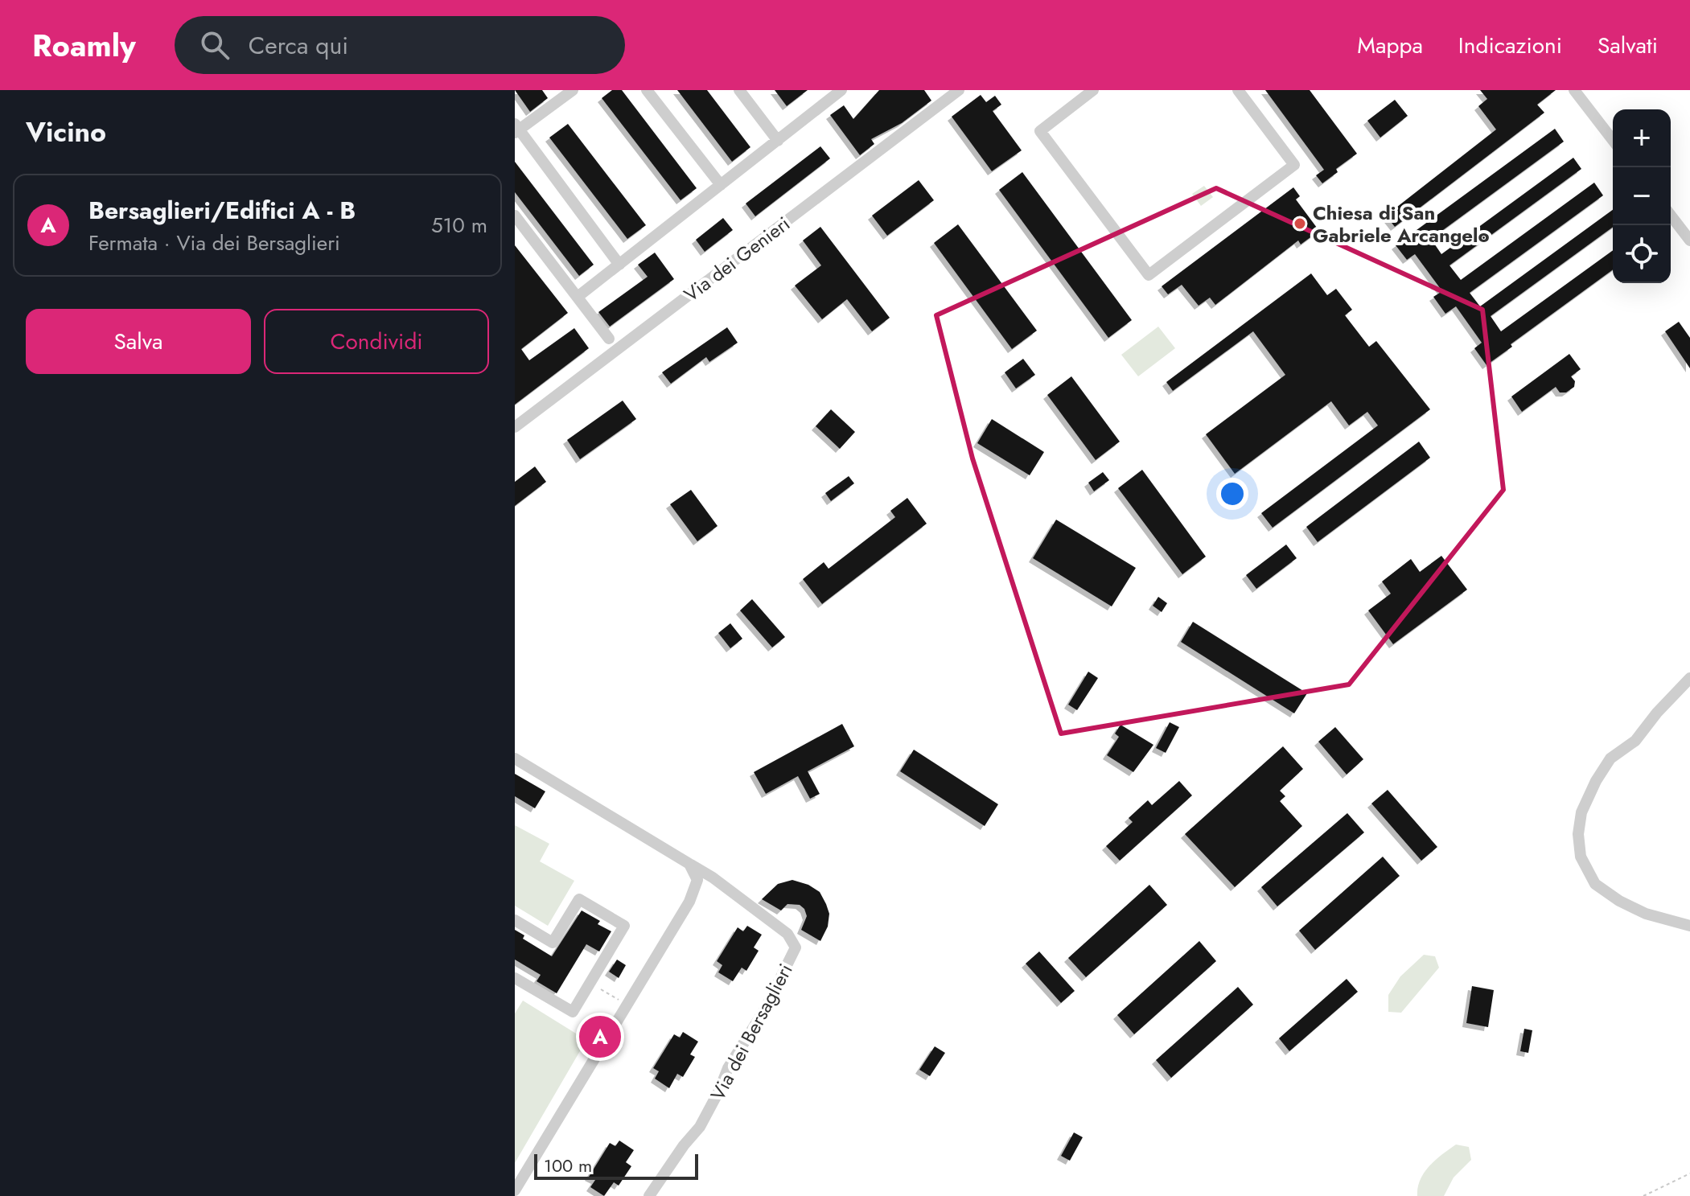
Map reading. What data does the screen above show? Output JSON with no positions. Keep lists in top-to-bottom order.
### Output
{
  "streets": {
    "street": ["Via dei Genieri", "Via dei Bersaglieri"]
  },
  "places": ["Chiesa di San Gabriele Arcangelo"],
  "scale_bar": "100 m",
  "page": {
    "header": "Roamly",
    "search": "Cerca qui",
    "nav": ["Mappa", "Indicazioni", "Salvati"],
    "heading": "Vicino",
    "map_buttons": ["+", "−"],
    "list": [
      {
        "mark": "A",
        "name": "Bersaglieri/Edifici A - B",
        "note": "Fermata · Via dei Bersaglieri",
        "value": "510 m"
      }
    ],
    "buttons": ["Salva", "Condividi"],
    "pins": "A",
    "scale": "100 m"
  }
}
